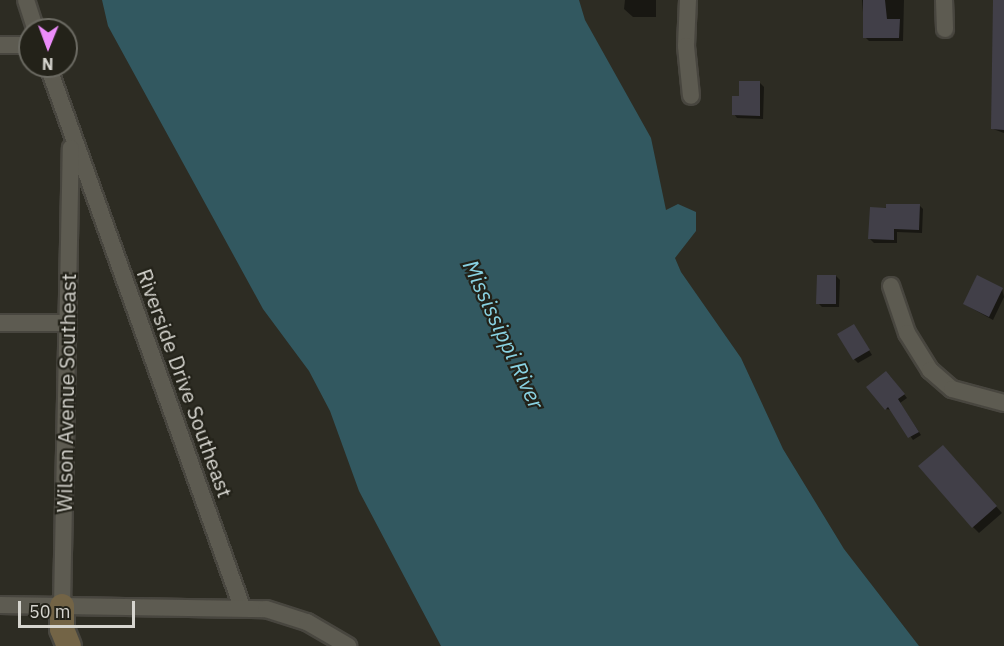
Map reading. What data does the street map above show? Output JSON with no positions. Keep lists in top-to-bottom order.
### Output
{
  "streets": {
    "street": ["Riverside Drive Southeast", "Wilson Avenue Southeast"]
  },
  "crossings": [
    ["Riverside Drive Southeast", "Wilson Avenue Southeast"]
  ],
  "water": ["Mississippi River"],
  "scale_bar": "50 m",
  "north": "bottom"
}
